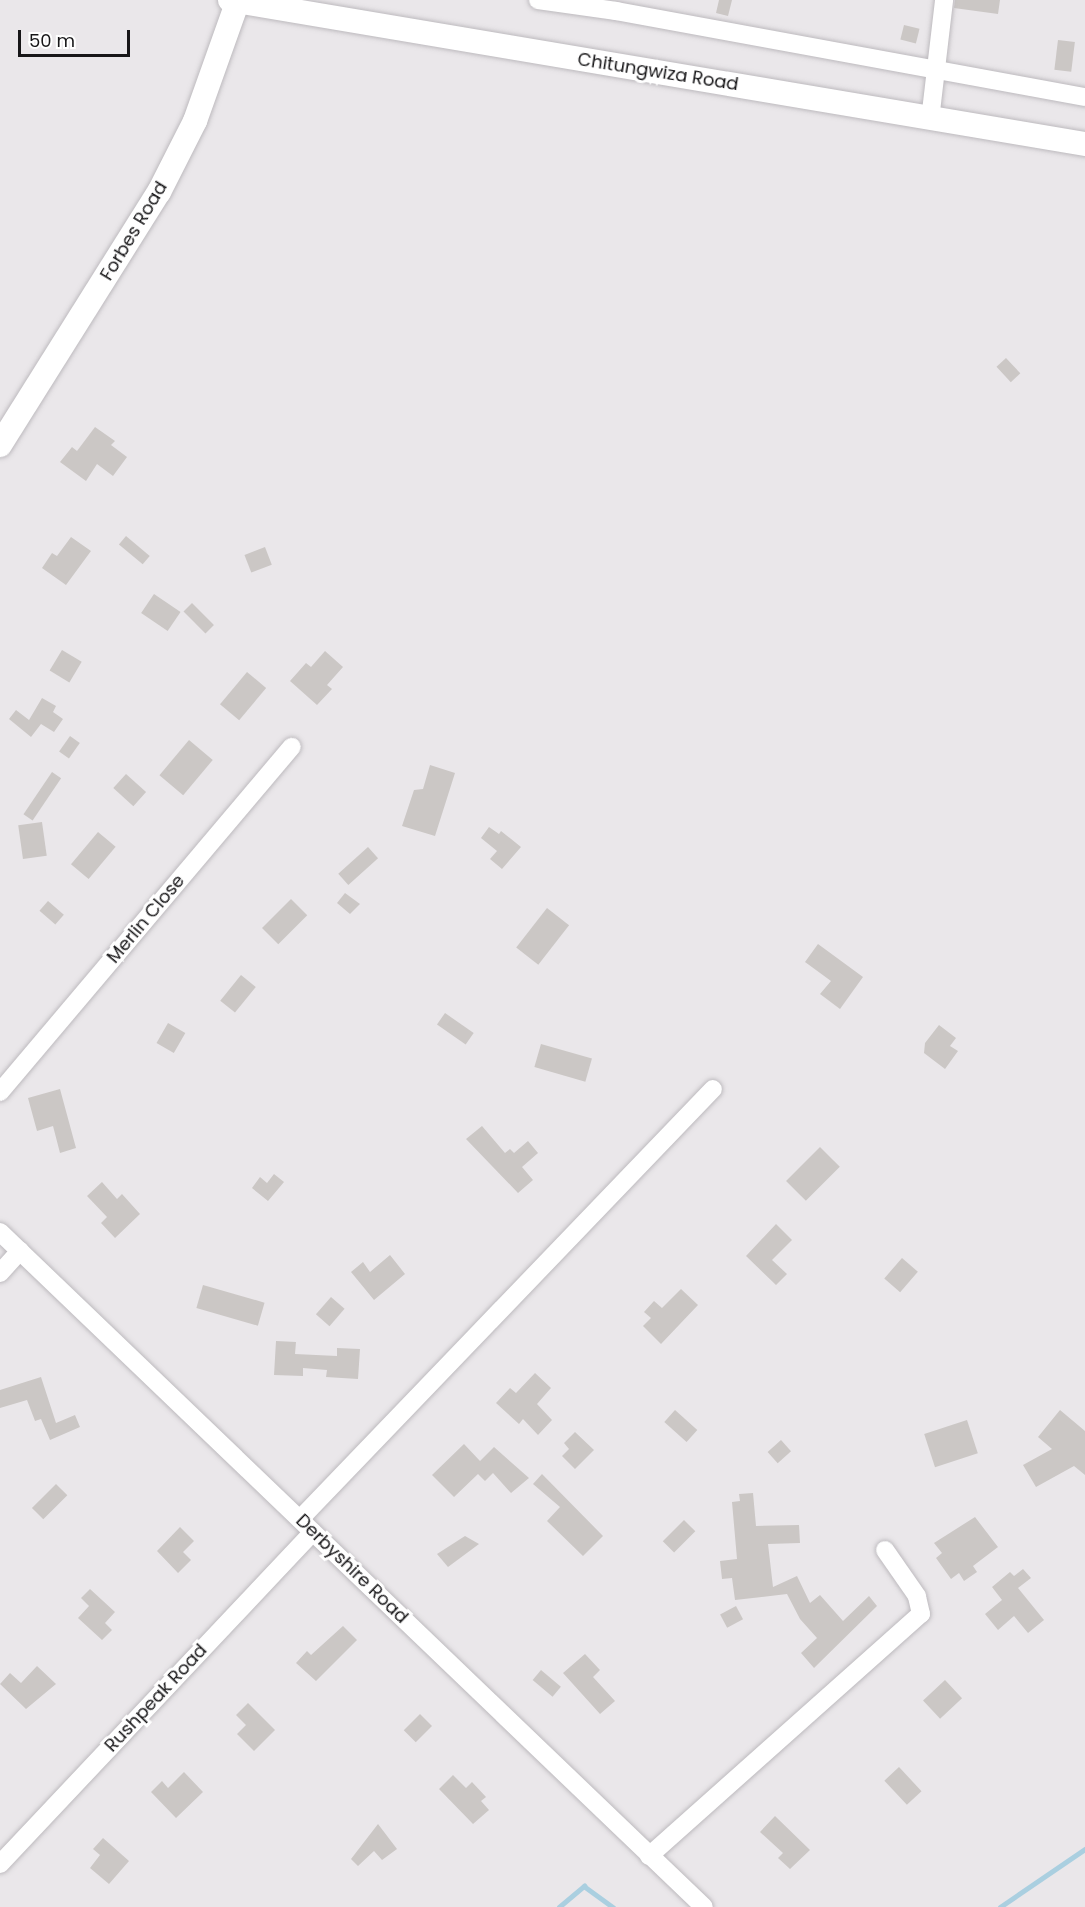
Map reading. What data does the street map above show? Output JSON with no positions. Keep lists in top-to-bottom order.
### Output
{
  "streets": {
    "main road": ["Chitungwiza Road", "Forbes Road"],
    "street": ["Merlin Close", "Derbyshire Road", "Rushpeak Road"]
  },
  "crossings": [
    ["Chitungwiza Road", "Forbes Road"],
    ["Derbyshire Road", "Rushpeak Road"]
  ],
  "scale_bar": "50 m"
}
